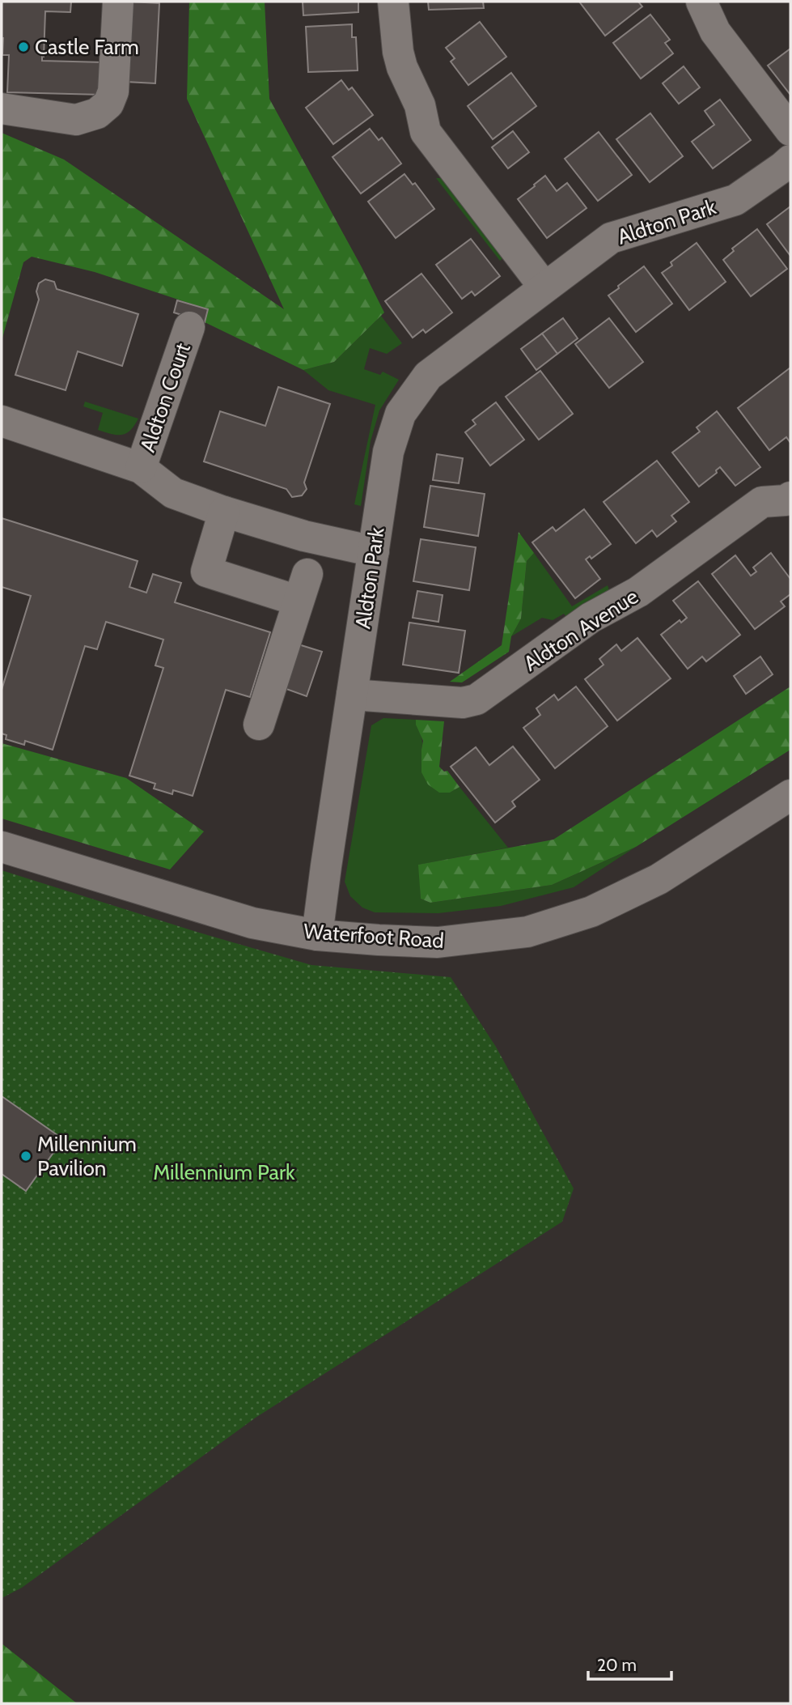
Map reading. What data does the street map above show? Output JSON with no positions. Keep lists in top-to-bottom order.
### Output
{
  "streets": {
    "street": [
      "Aldton Park",
      "Aldton Court",
      "Aldton Avenue",
      "Waterfoot Road"
    ]
  },
  "crossings": [
    ["Aldton Park", "Aldton Court"],
    ["Aldton Park", "Aldton Avenue"],
    ["Aldton Park", "Waterfoot Road"]
  ],
  "parks": ["Millennium Park"],
  "places": ["Castle Farm", "Millennium Pavilion"],
  "scale_bar": "20 m"
}
